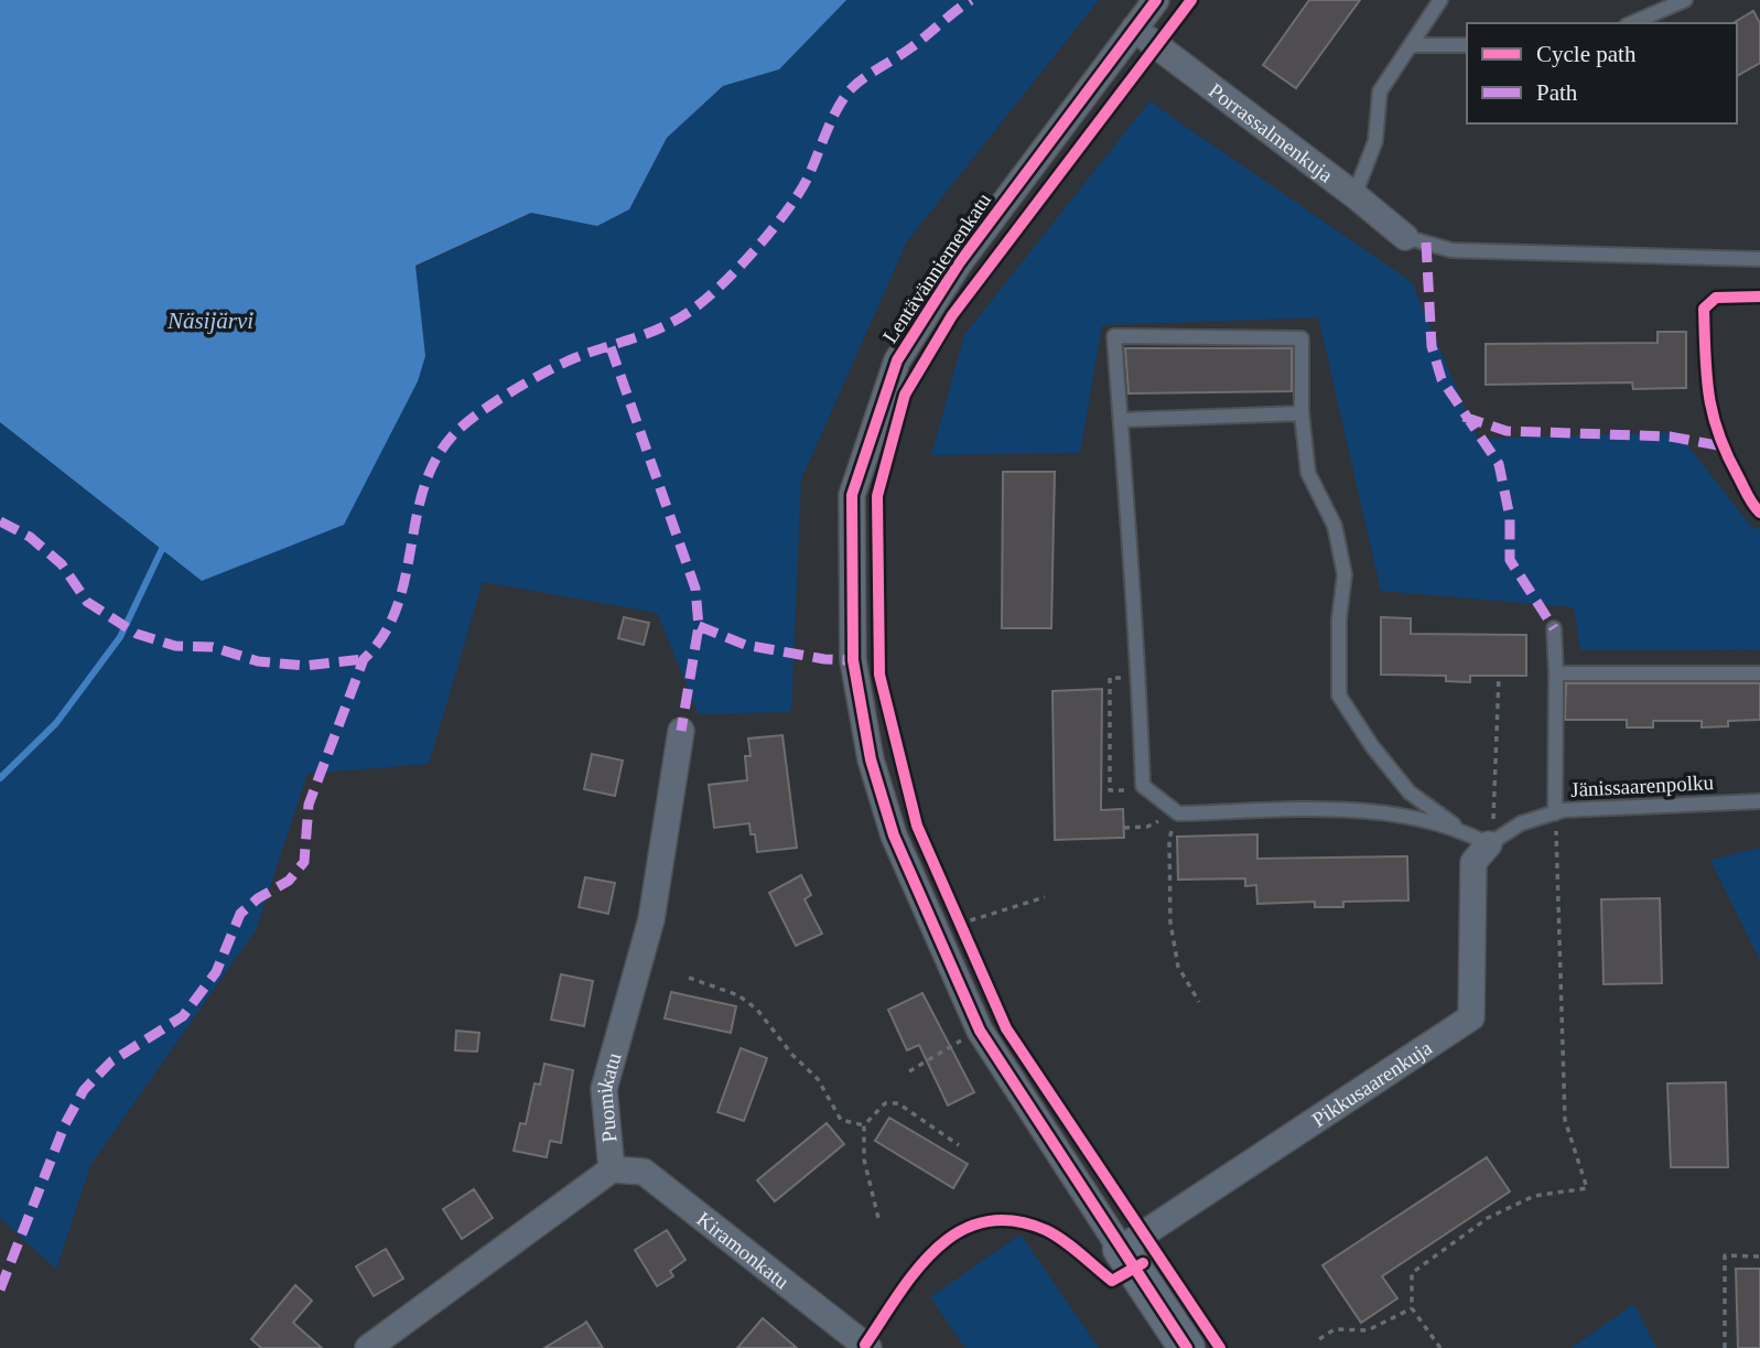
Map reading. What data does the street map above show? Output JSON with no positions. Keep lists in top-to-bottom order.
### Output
{
  "streets": {
    "street": [
      "Porrassalmenkuja",
      "Lentävänniemenkatu",
      "Pikkusaarenkuja",
      "Puomikatu",
      "Kiramonkatu"
    ],
    "lane": ["Jänissaarenpolku"]
  },
  "crossings": [
    ["Porrassalmenkuja", "Lentävänniemenkatu"],
    ["Lentävänniemenkatu", "Pikkusaarenkuja"],
    ["Jänissaarenpolku", "Pikkusaarenkuja"],
    ["Puomikatu", "Kiramonkatu"]
  ],
  "water": ["Näsijärvi"],
  "legend": ["Cycle path", "Path"]
}
